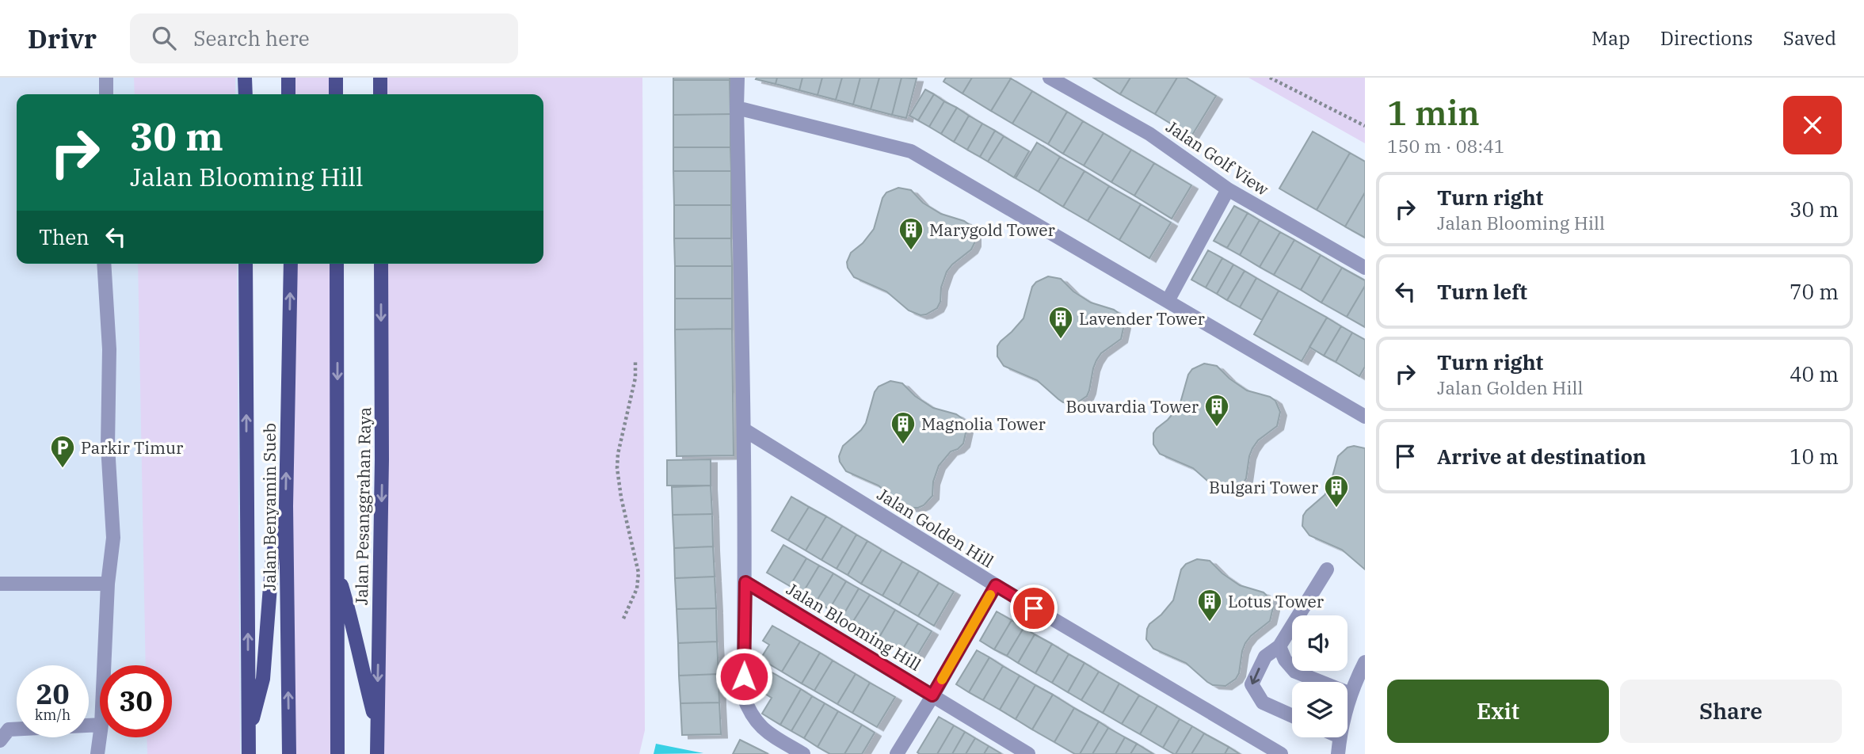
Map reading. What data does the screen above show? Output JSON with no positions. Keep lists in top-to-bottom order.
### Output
{
  "streets": {
    "main road": ["Jalan Pesanggrahan Raya", "Jalan Benyamin Sueb"],
    "street": ["Jalan Golf View", "Jalan Golden Hill", "Jalan Blooming Hill"]
  },
  "places": {
    "building": [
      "Marygold Tower",
      "Lavender Tower",
      "Bouvardia Tower",
      "Magnolia Tower",
      "Bulgari Tower",
      "Lotus Tower"
    ],
    "parking": ["Parkir Timur"]
  },
  "page": {
    "header": "Drivr",
    "search": "Search here",
    "nav": ["Map", "Directions", "Saved"],
    "heading": ["1 min", "150 m · 08:41"],
    "turn": ["30 m", "Jalan Blooming Hill"],
    "list": [
      {
        "name": "Turn right",
        "note": "Jalan Blooming Hill",
        "value": "30 m"
      },
      {
        "name": "Turn left",
        "value": "70 m"
      },
      {
        "name": "Turn right",
        "note": "Jalan Golden Hill",
        "value": "40 m"
      },
      {
        "name": "Arrive at destination",
        "value": "10 m"
      }
    ],
    "then": "Then",
    "speed": "20 km/h",
    "limit": "30",
    "buttons": ["Exit", "Share"]
  }
}
